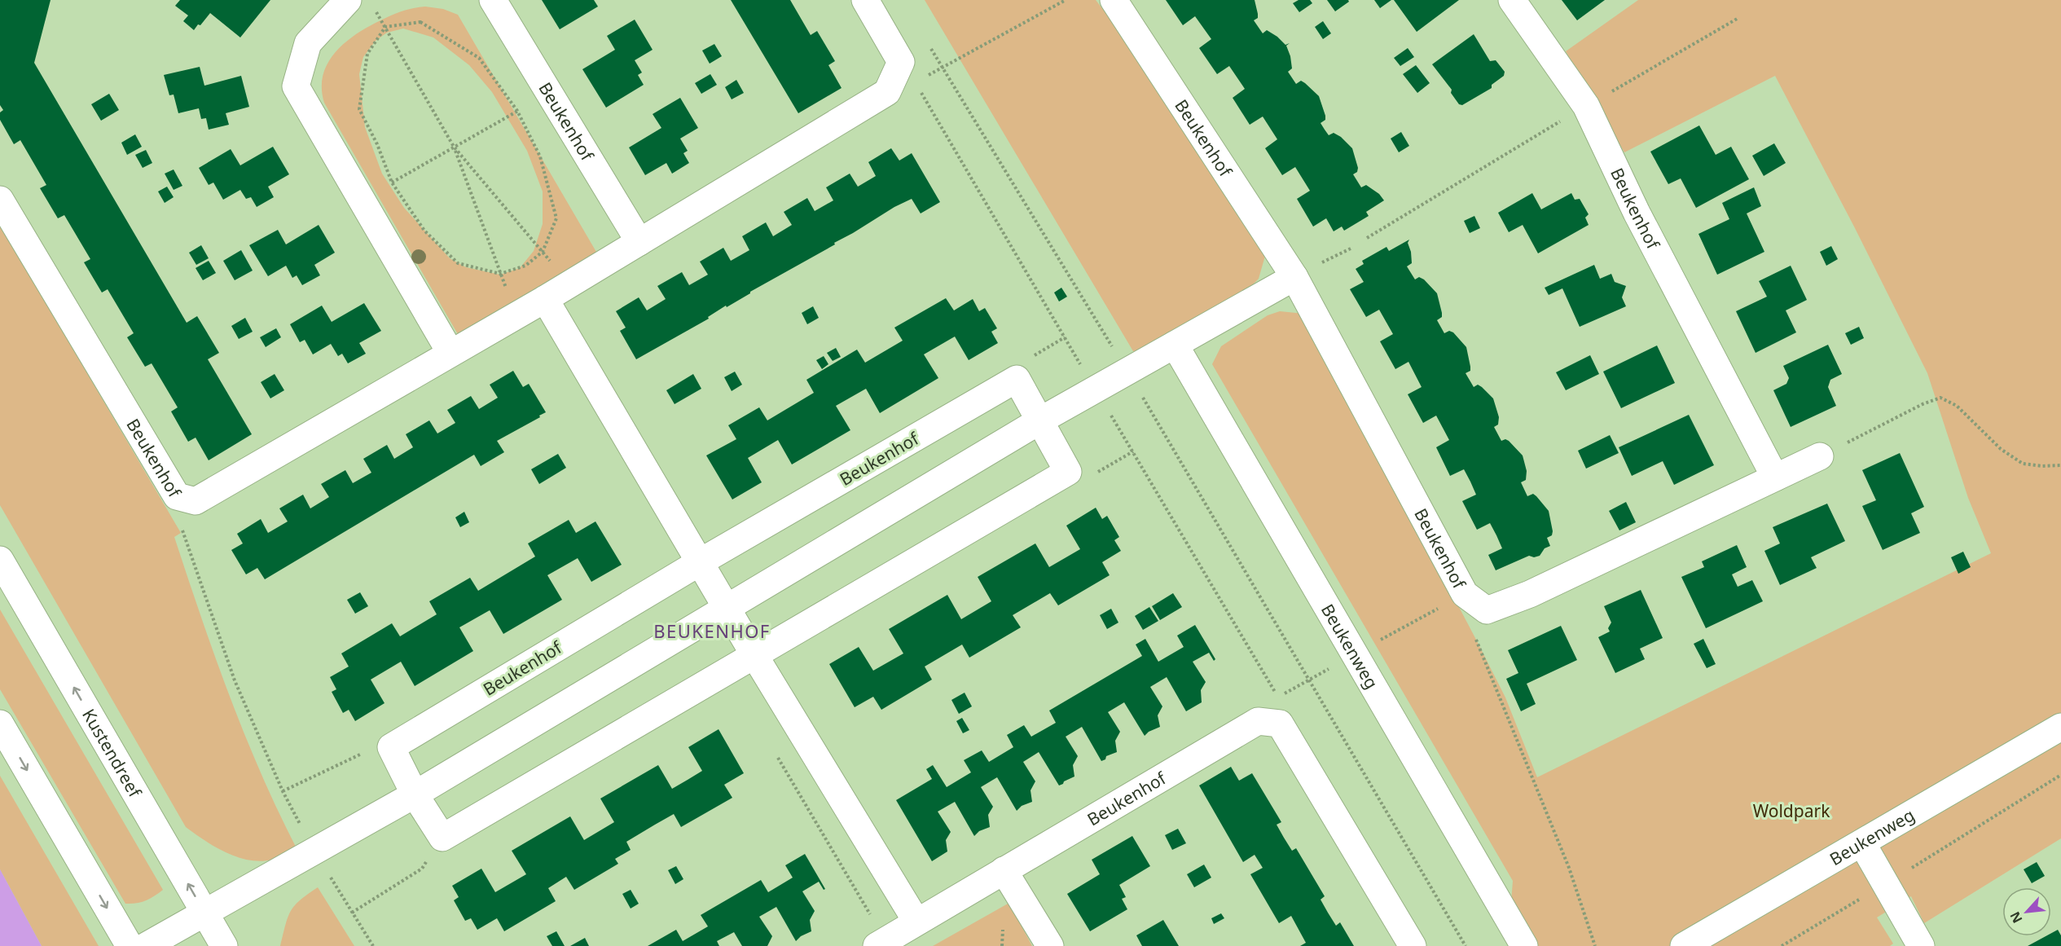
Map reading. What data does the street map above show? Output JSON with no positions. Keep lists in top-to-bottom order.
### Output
{
  "streets": {
    "street": ["Beukenhof", "Beukenweg", "Kustendreef"]
  },
  "districts": ["BEUKENHOF"],
  "parks": ["Woldpark"],
  "north": "bottom left"
}
